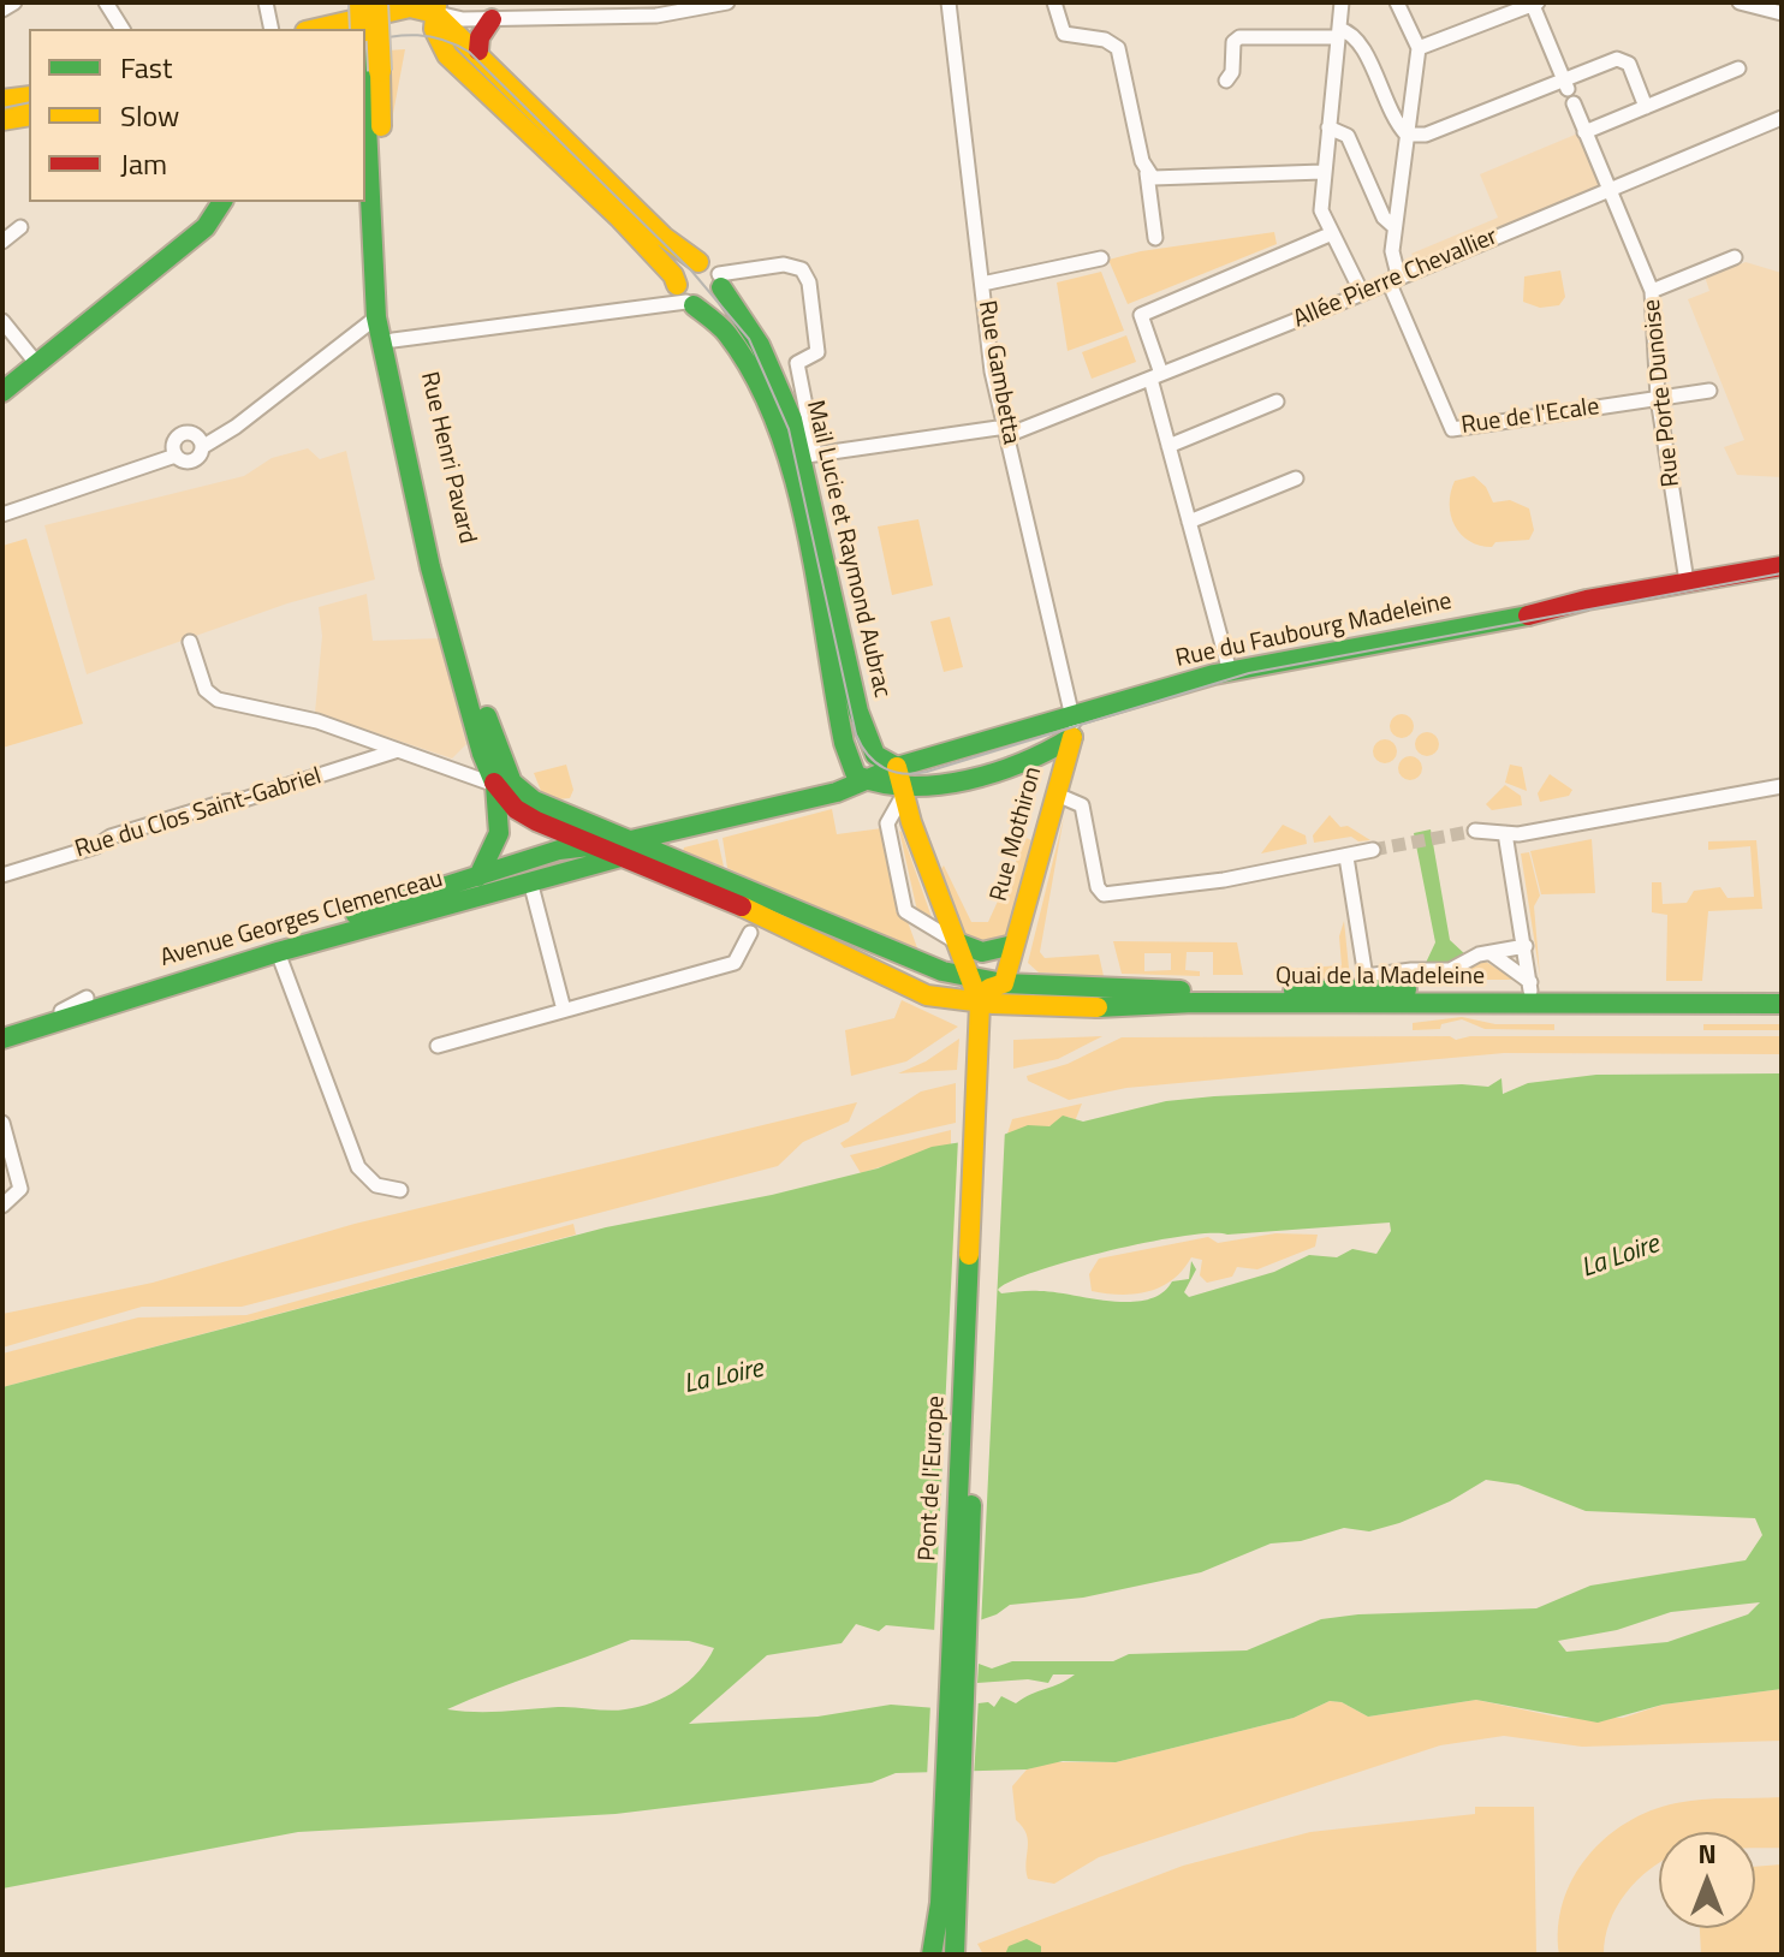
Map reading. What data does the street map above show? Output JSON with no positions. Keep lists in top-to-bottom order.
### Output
{
  "streets": {
    "main road": [
      "Rue Henri Pavard",
      "Mail Lucie et Raymond Aubrac",
      "Rue du Faubourg Madeleine",
      "Rue Mothiron",
      "Avenue Georges Clemenceau",
      "Quai de la Madeleine",
      "Pont de l'Europe"
    ],
    "street": [
      "Allée Pierre Chevallier",
      "Rue Gambetta",
      "Rue Porte Dunoise",
      "Rue de l'Ecale",
      "Rue du Clos Saint-Gabriel"
    ]
  },
  "crossings": [
    ["Allée Pierre Chevallier", "Rue Gambetta"],
    ["Allée Pierre Chevallier", "Rue Porte Dunoise"],
    ["Allée Pierre Chevallier", "Rue de l'Ecale"],
    ["Allée Pierre Chevallier", "Mail Lucie et Raymond Aubrac"],
    ["Rue Gambetta", "Rue du Faubourg Madeleine"],
    ["Rue Gambetta", "Rue Mothiron"],
    ["Rue Porte Dunoise", "Rue de l'Ecale"],
    ["Rue Porte Dunoise", "Rue du Faubourg Madeleine"],
    ["Rue Henri Pavard", "Avenue Georges Clemenceau"],
    ["Mail Lucie et Raymond Aubrac", "Rue du Faubourg Madeleine"],
    ["Rue du Faubourg Madeleine", "Rue Mothiron"],
    ["Rue Mothiron", "Quai de la Madeleine"],
    ["Rue Mothiron", "Pont de l'Europe"],
    ["Quai de la Madeleine", "Pont de l'Europe"]
  ],
  "water": ["La Loire"],
  "legend": ["Fast", "Slow", "Jam"],
  "north": "top"
}
